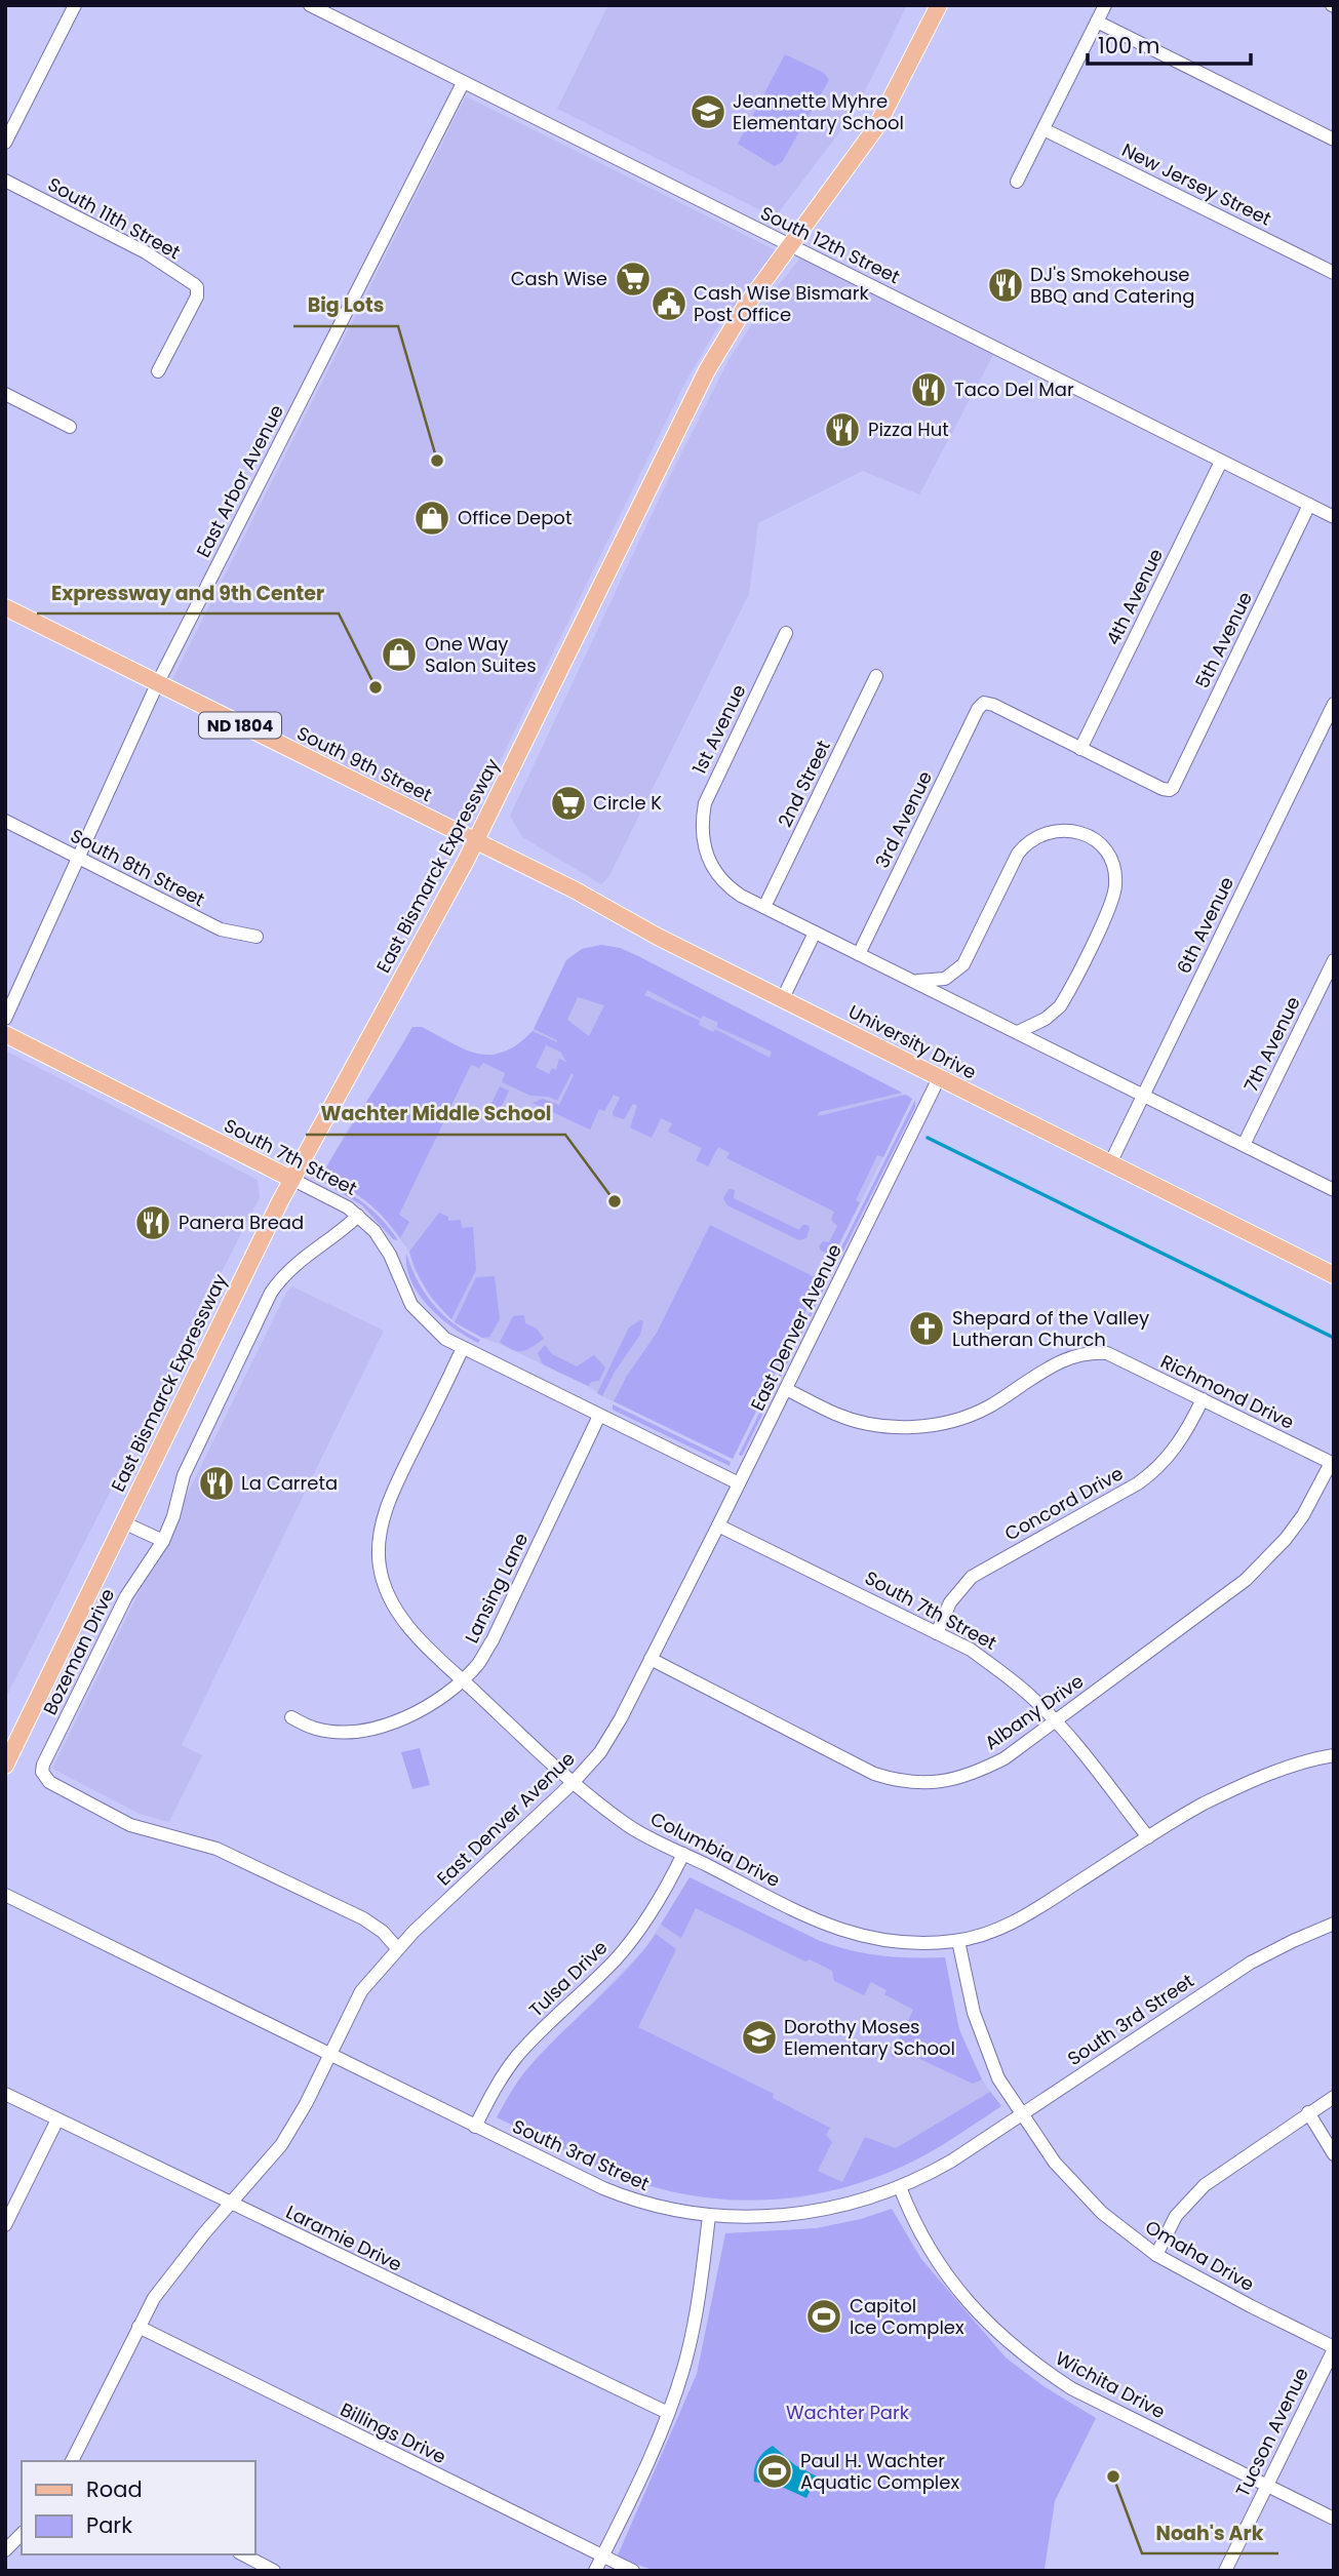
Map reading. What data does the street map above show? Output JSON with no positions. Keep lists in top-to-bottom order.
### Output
{
  "streets": {
    "main road": [
      "ND 1804",
      "South 9th Street",
      "East Bismarck Expressway",
      "University Drive",
      "South 7th Street"
    ],
    "street": [
      "New Jersey Street",
      "South 11th Street",
      "South 12th Street",
      "East Arbor Avenue",
      "4th Avenue",
      "5th Avenue",
      "1st Avenue",
      "2nd Street",
      "3rd Avenue",
      "South 8th Street",
      "6th Avenue",
      "7th Avenue",
      "East Denver Avenue",
      "Richmond Drive",
      "Concord Drive",
      "Lansing Lane",
      "Bozeman Drive",
      "Albany Drive",
      "Columbia Drive",
      "Tulsa Drive",
      "South 3rd Street",
      "Laramie Drive",
      "Omaha Drive",
      "Wichita Drive",
      "Tucson Avenue",
      "Billings Drive"
    ]
  },
  "crossings": [
    ["South 12th Street", "East Arbor Avenue"],
    ["South 12th Street", "4th Avenue"],
    ["South 12th Street", "5th Avenue"],
    ["South 12th Street", "East Bismarck Expressway"],
    ["East Arbor Avenue", "South 9th Street"],
    ["East Arbor Avenue", "South 8th Street"],
    ["4th Avenue", "5th Avenue"],
    ["4th Avenue", "3rd Avenue"],
    ["5th Avenue", "3rd Avenue"],
    ["1st Avenue", "2nd Street"],
    ["South 9th Street", "East Bismarck Expressway"],
    ["South 9th Street", "University Drive"],
    ["East Bismarck Expressway", "University Drive"],
    ["East Bismarck Expressway", "South 7th Street"],
    ["6th Avenue", "University Drive"],
    ["University Drive", "East Denver Avenue"],
    ["South 7th Street", "East Denver Avenue"],
    ["South 7th Street", "Concord Drive"],
    ["South 7th Street", "Lansing Lane"],
    ["South 7th Street", "Bozeman Drive"],
    ["South 7th Street", "Albany Drive"],
    ["South 7th Street", "Columbia Drive"],
    ["East Denver Avenue", "Richmond Drive"],
    ["East Denver Avenue", "Bozeman Drive"],
    ["East Denver Avenue", "Albany Drive"],
    ["East Denver Avenue", "Columbia Drive"],
    ["East Denver Avenue", "South 3rd Street"],
    ["East Denver Avenue", "Laramie Drive"],
    ["East Denver Avenue", "Billings Drive"],
    ["Richmond Drive", "Concord Drive"],
    ["Richmond Drive", "Albany Drive"],
    ["Lansing Lane", "Columbia Drive"],
    ["Columbia Drive", "Tulsa Drive"],
    ["Columbia Drive", "Omaha Drive"],
    ["Tulsa Drive", "South 3rd Street"],
    ["South 3rd Street", "Omaha Drive"],
    ["South 3rd Street", "Wichita Drive"],
    ["Omaha Drive", "Tucson Avenue"],
    ["Wichita Drive", "Tucson Avenue"]
  ],
  "parks": ["Wachter Park"],
  "places": {
    "school or university": ["Jeannette Myhre Elementary School", "Dorothy Moses Elementary School"],
    "supermarket": ["Cash Wise", "Circle K"],
    "restaurant": [
      "DJ's Smokehouse BBQ and Catering",
      "Taco Del Mar",
      "Pizza Hut",
      "Panera Bread",
      "La Carreta"
    ],
    "public building": ["Cash Wise Bismark Post Office"],
    "other": [
      "Big Lots",
      "Expressway and 9th Center",
      "Wachter Middle School",
      "Noah's Ark"
    ],
    "shop": ["Office Depot", "One Way Salon Suites"],
    "church": ["Shepard of the Valley Lutheran Church"],
    "sports": ["Capitol Ice Complex", "Paul H. Wachter Aquatic Complex"]
  },
  "legend": ["Road", "Park"],
  "scale_bar": "100 m"
}
